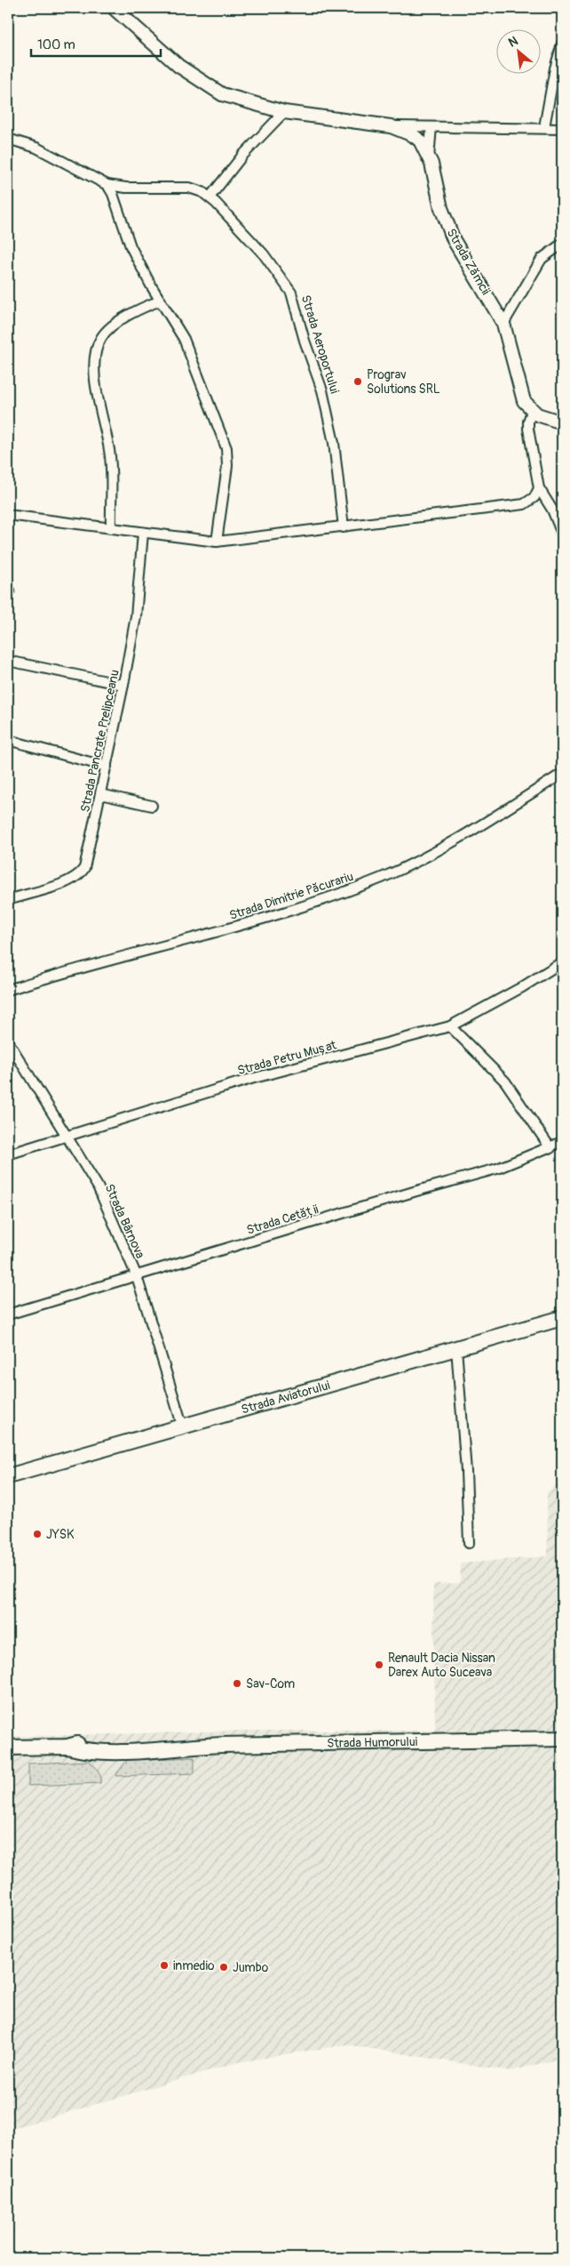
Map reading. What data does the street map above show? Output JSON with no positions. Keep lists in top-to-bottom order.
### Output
{
  "streets": {
    "main road": ["Strada Zămcii", "Strada Aviatorului", "Strada Humorului"],
    "street": [
      "Strada Aeroportului",
      "Strada Pancrate Prelipceanu",
      "Strada Dimitrie Păcurariu",
      "Strada Petru Mușat",
      "Strada Cetății",
      "Strada Bârnova"
    ]
  },
  "crossings": [
    ["Strada Petru Mușat", "Strada Bârnova"],
    ["Strada Cetății", "Strada Bârnova"],
    ["Strada Bârnova", "Strada Aviatorului"]
  ],
  "places": [
    "Prograv Solutions SRL",
    "JYSK",
    "Renault Dacia Nissan Darex Auto Suceava",
    "Sav-Com",
    "inmedio",
    "Jumbo"
  ],
  "scale_bar": "100 m",
  "north": "top left"
}
